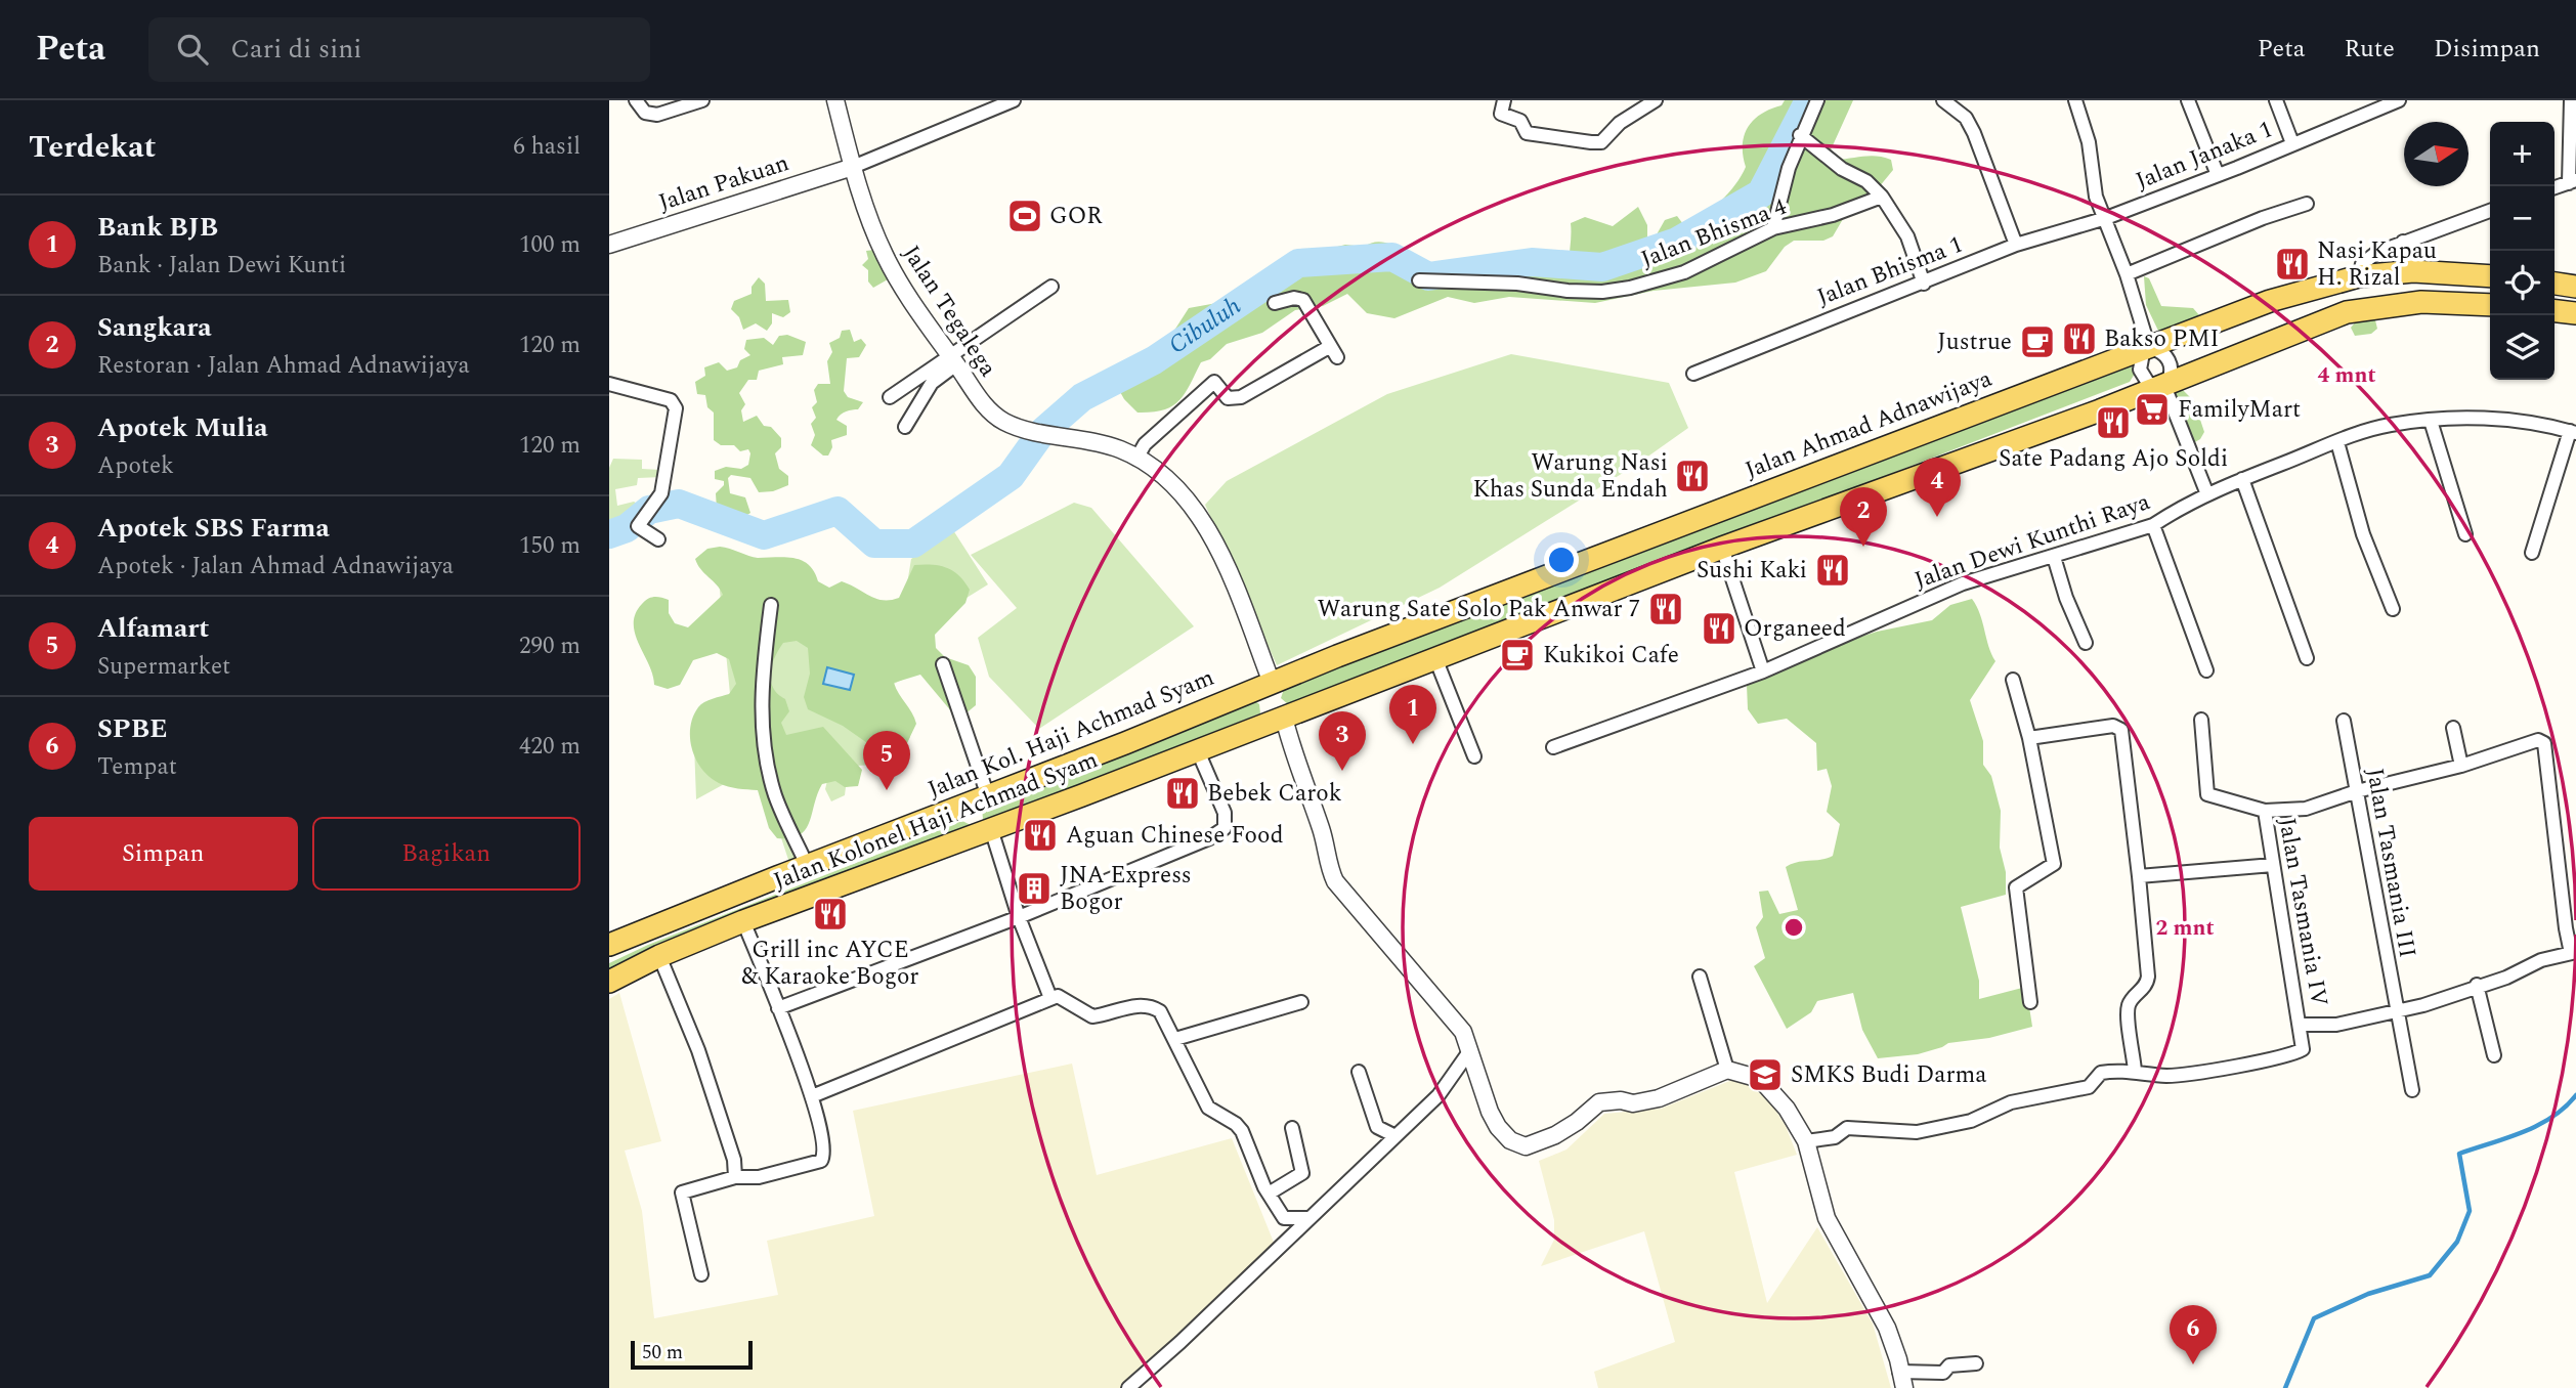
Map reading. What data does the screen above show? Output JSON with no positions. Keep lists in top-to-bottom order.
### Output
{
  "streets": {
    "main road": ["Jalan Ahmad Adnawijaya", "Jalan Kol. Haji Achmad Syam", "Jalan Kolonel Haji Achmad Syam"],
    "street": [
      "Jalan Janaka 1",
      "Jalan Pakuan",
      "Jalan Bhisma 4",
      "Jalan Bhisma 1",
      "Jalan Tegalega",
      "Jalan Dewi Kunthi Raya",
      "Jalan Tasmania III",
      "Jalan Tasmania IV"
    ]
  },
  "crossings": [
    ["Jalan Janaka 1", "Jalan Bhisma 1"],
    ["Jalan Pakuan", "Jalan Tegalega"],
    ["Jalan Tegalega", "Jalan Ahmad Adnawijaya"],
    ["Jalan Tegalega", "Jalan Kol. Haji Achmad Syam"],
    ["Jalan Ahmad Adnawijaya", "Jalan Kol. Haji Achmad Syam"]
  ],
  "water": ["Cibuluh"],
  "places": {
    "sports": ["GOR"],
    "restaurant": [
      "Nasi Kapau H. Rizal",
      "Bakso PMI",
      "Sate Padang Ajo Soldi",
      "Warung Nasi Khas Sunda Endah",
      "Sushi Kaki",
      "Warung Sate Solo Pak Anwar 7",
      "Organeed",
      "Bebek Carok",
      "Aguan Chinese Food",
      "Grill inc AYCE & Karaoke Bogor"
    ],
    "cafe": ["Justrue", "Kukikoi Cafe"],
    "supermarket": ["FamilyMart"],
    "building": ["JNA Express Bogor"],
    "school or university": ["SMKS Budi Darma"]
  },
  "scale_bar": "50 m",
  "north": "right",
  "page": {
    "header": "Peta",
    "search": "Cari di sini",
    "nav": ["Peta", "Rute", "Disimpan"],
    "heading": ["Terdekat", "6 hasil"],
    "map_buttons": ["+", "−"],
    "list": [
      {
        "mark": "1",
        "name": "Bank BJB",
        "note": "Bank · Jalan Dewi Kunti",
        "value": "100 m"
      },
      {
        "mark": "2",
        "name": "Sangkara",
        "note": "Restoran · Jalan Ahmad Adnawijaya",
        "value": "120 m"
      },
      {
        "mark": "3",
        "name": "Apotek Mulia",
        "note": "Apotek",
        "value": "120 m"
      },
      {
        "mark": "4",
        "name": "Apotek SBS Farma",
        "note": "Apotek · Jalan Ahmad Adnawijaya",
        "value": "150 m"
      },
      {
        "mark": "5",
        "name": "Alfamart",
        "note": "Supermarket",
        "value": "290 m"
      },
      {
        "mark": "6",
        "name": "SPBE",
        "note": "Tempat",
        "value": "420 m"
      }
    ],
    "pins": [
      "4",
      "2",
      "1",
      "3",
      "5",
      "6"
    ],
    "buttons": ["Simpan", "Bagikan"],
    "scale": "50 m"
  },
  "rings": ["4 mnt", "2 mnt"]
}
